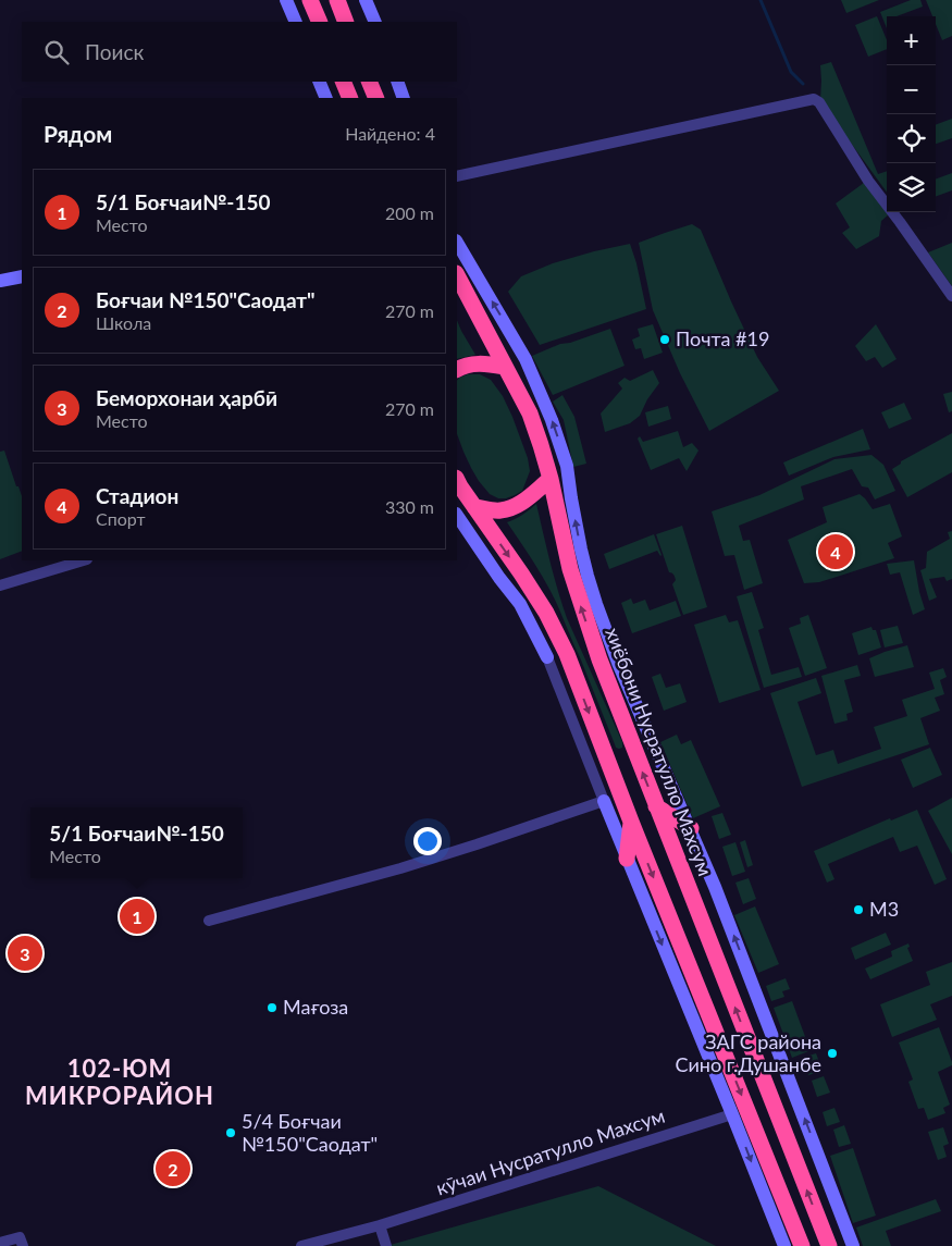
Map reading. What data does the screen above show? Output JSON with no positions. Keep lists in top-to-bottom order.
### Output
{
  "streets": {
    "highway": ["хиёбони Нусратулло Махсум"],
    "street": ["кӯчаи Нусратулло Махсум"]
  },
  "districts": ["102-ЮМ МИКРОРАЙОН"],
  "places": [
    "Почта #19",
    "M3",
    "Мағоза",
    "ЗАГС района Сино г.Душанбе",
    "5/4 Боғчаи №150\"Саодат\""
  ],
  "page": {
    "map_buttons": ["+", "−"],
    "search": "Поиск",
    "heading": ["Рядом", "Найдено: 4"],
    "list": [
      {
        "mark": "1",
        "name": "5/1 Боғчаи№-150",
        "note": "Место",
        "value": "200 m"
      },
      {
        "mark": "2",
        "name": "Боғчаи №150\"Саодат\"",
        "note": "Школа",
        "value": "270 m"
      },
      {
        "mark": "3",
        "name": "Беморхонаи ҳарбӣ",
        "note": "Место",
        "value": "270 m"
      },
      {
        "mark": "4",
        "name": "Стадион",
        "note": "Спорт",
        "value": "330 m"
      }
    ],
    "pins": [
      "4",
      "1",
      "3",
      "2"
    ],
    "popup": ["5/1 Боғчаи№-150", "Место"]
  }
}
